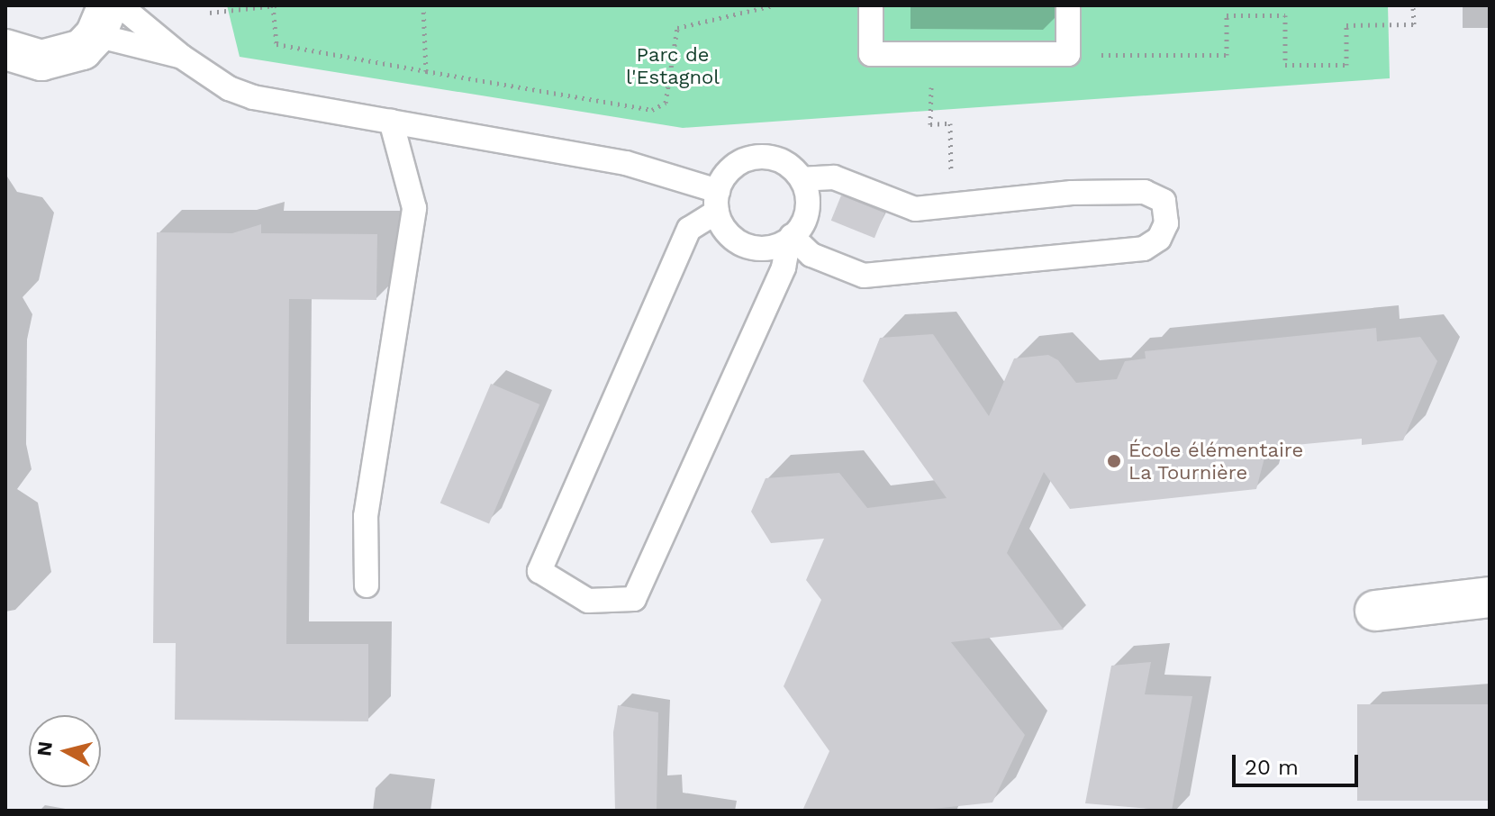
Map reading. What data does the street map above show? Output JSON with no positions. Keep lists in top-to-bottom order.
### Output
{
  "parks": ["Parc de l'Estagnol"],
  "places": ["École élémentaire La Tournière"],
  "scale_bar": "20 m",
  "north": "left"
}
